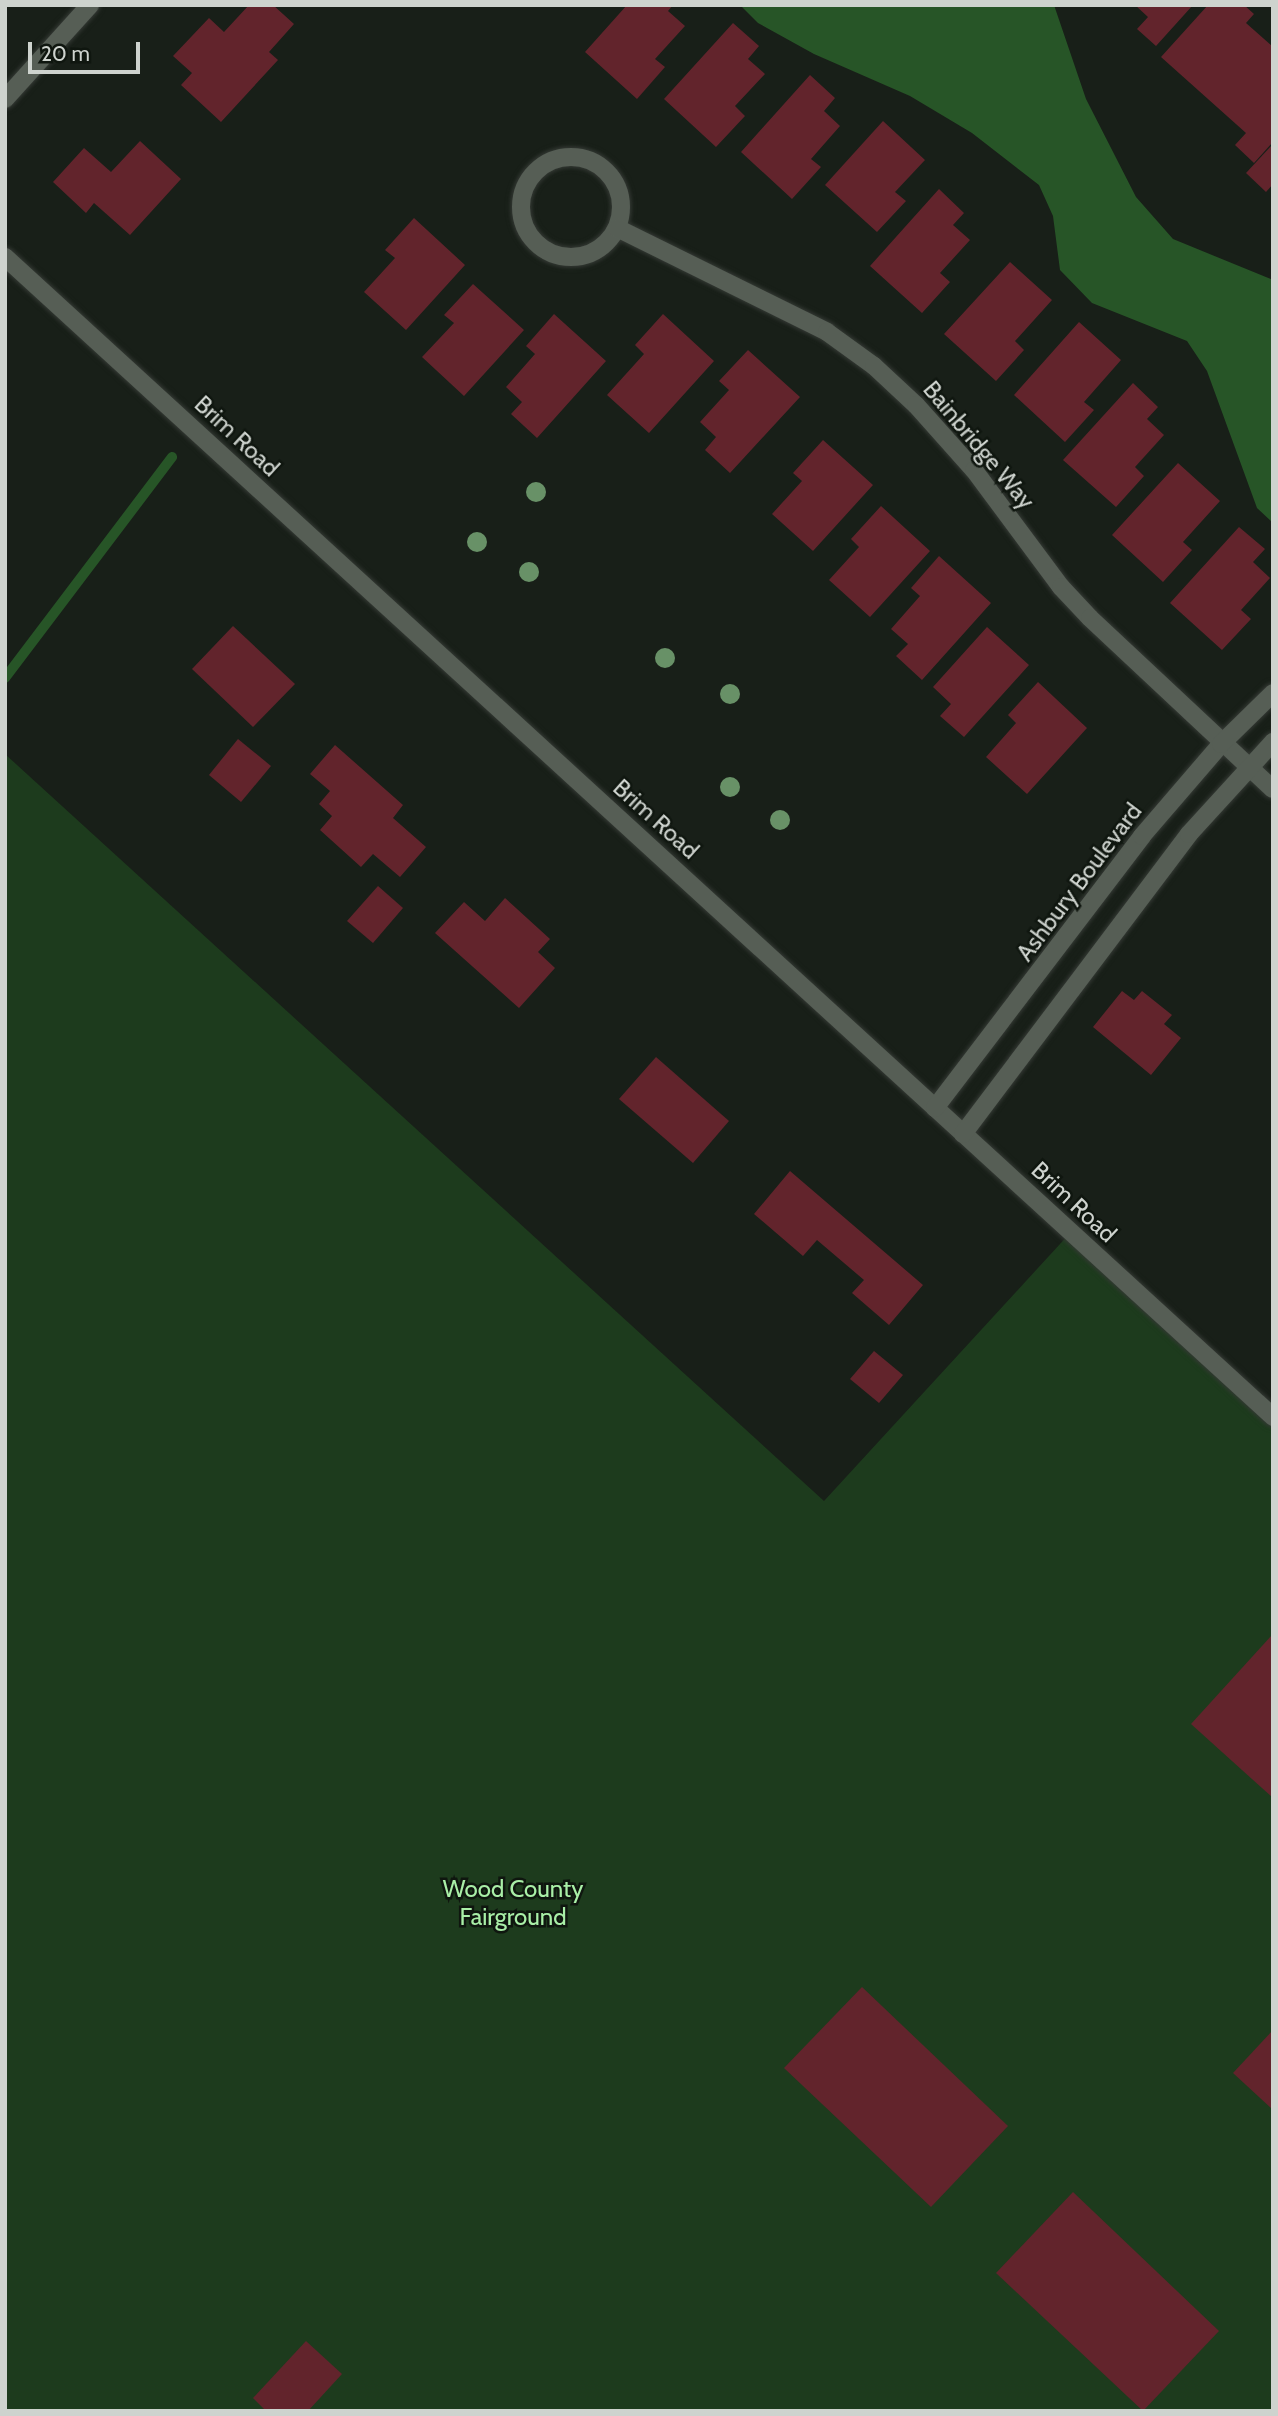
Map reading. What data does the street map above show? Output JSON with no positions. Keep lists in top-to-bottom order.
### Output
{
  "streets": {
    "street": ["Brim Road", "Bainbridge Way", "Ashbury Boulevard"]
  },
  "crossings": [
    ["Brim Road", "Ashbury Boulevard"],
    ["Bainbridge Way", "Ashbury Boulevard"]
  ],
  "parks": ["Wood County Fairground"],
  "scale_bar": "20 m"
}
